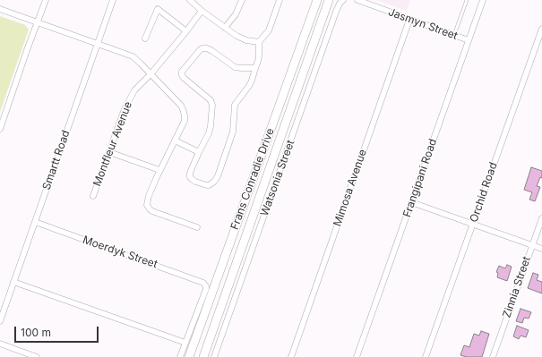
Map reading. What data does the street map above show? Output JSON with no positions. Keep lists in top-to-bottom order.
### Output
{
  "streets": {
    "main road": ["Frans Conradie Drive"],
    "street": [
      "Jasmyn Street",
      "Montfleur Avenue",
      "Smartt Road",
      "Watsonia Street",
      "Frangipani Road",
      "Mimosa Avenue",
      "Orchid Road",
      "Moerdyk Street",
      "Zinnia Street"
    ]
  },
  "crossings": [
    ["Jasmyn Street", "Frangipani Road"],
    ["Jasmyn Street", "Mimosa Avenue"],
    ["Smartt Road", "Moerdyk Street"]
  ],
  "scale_bar": "100 m"
}
